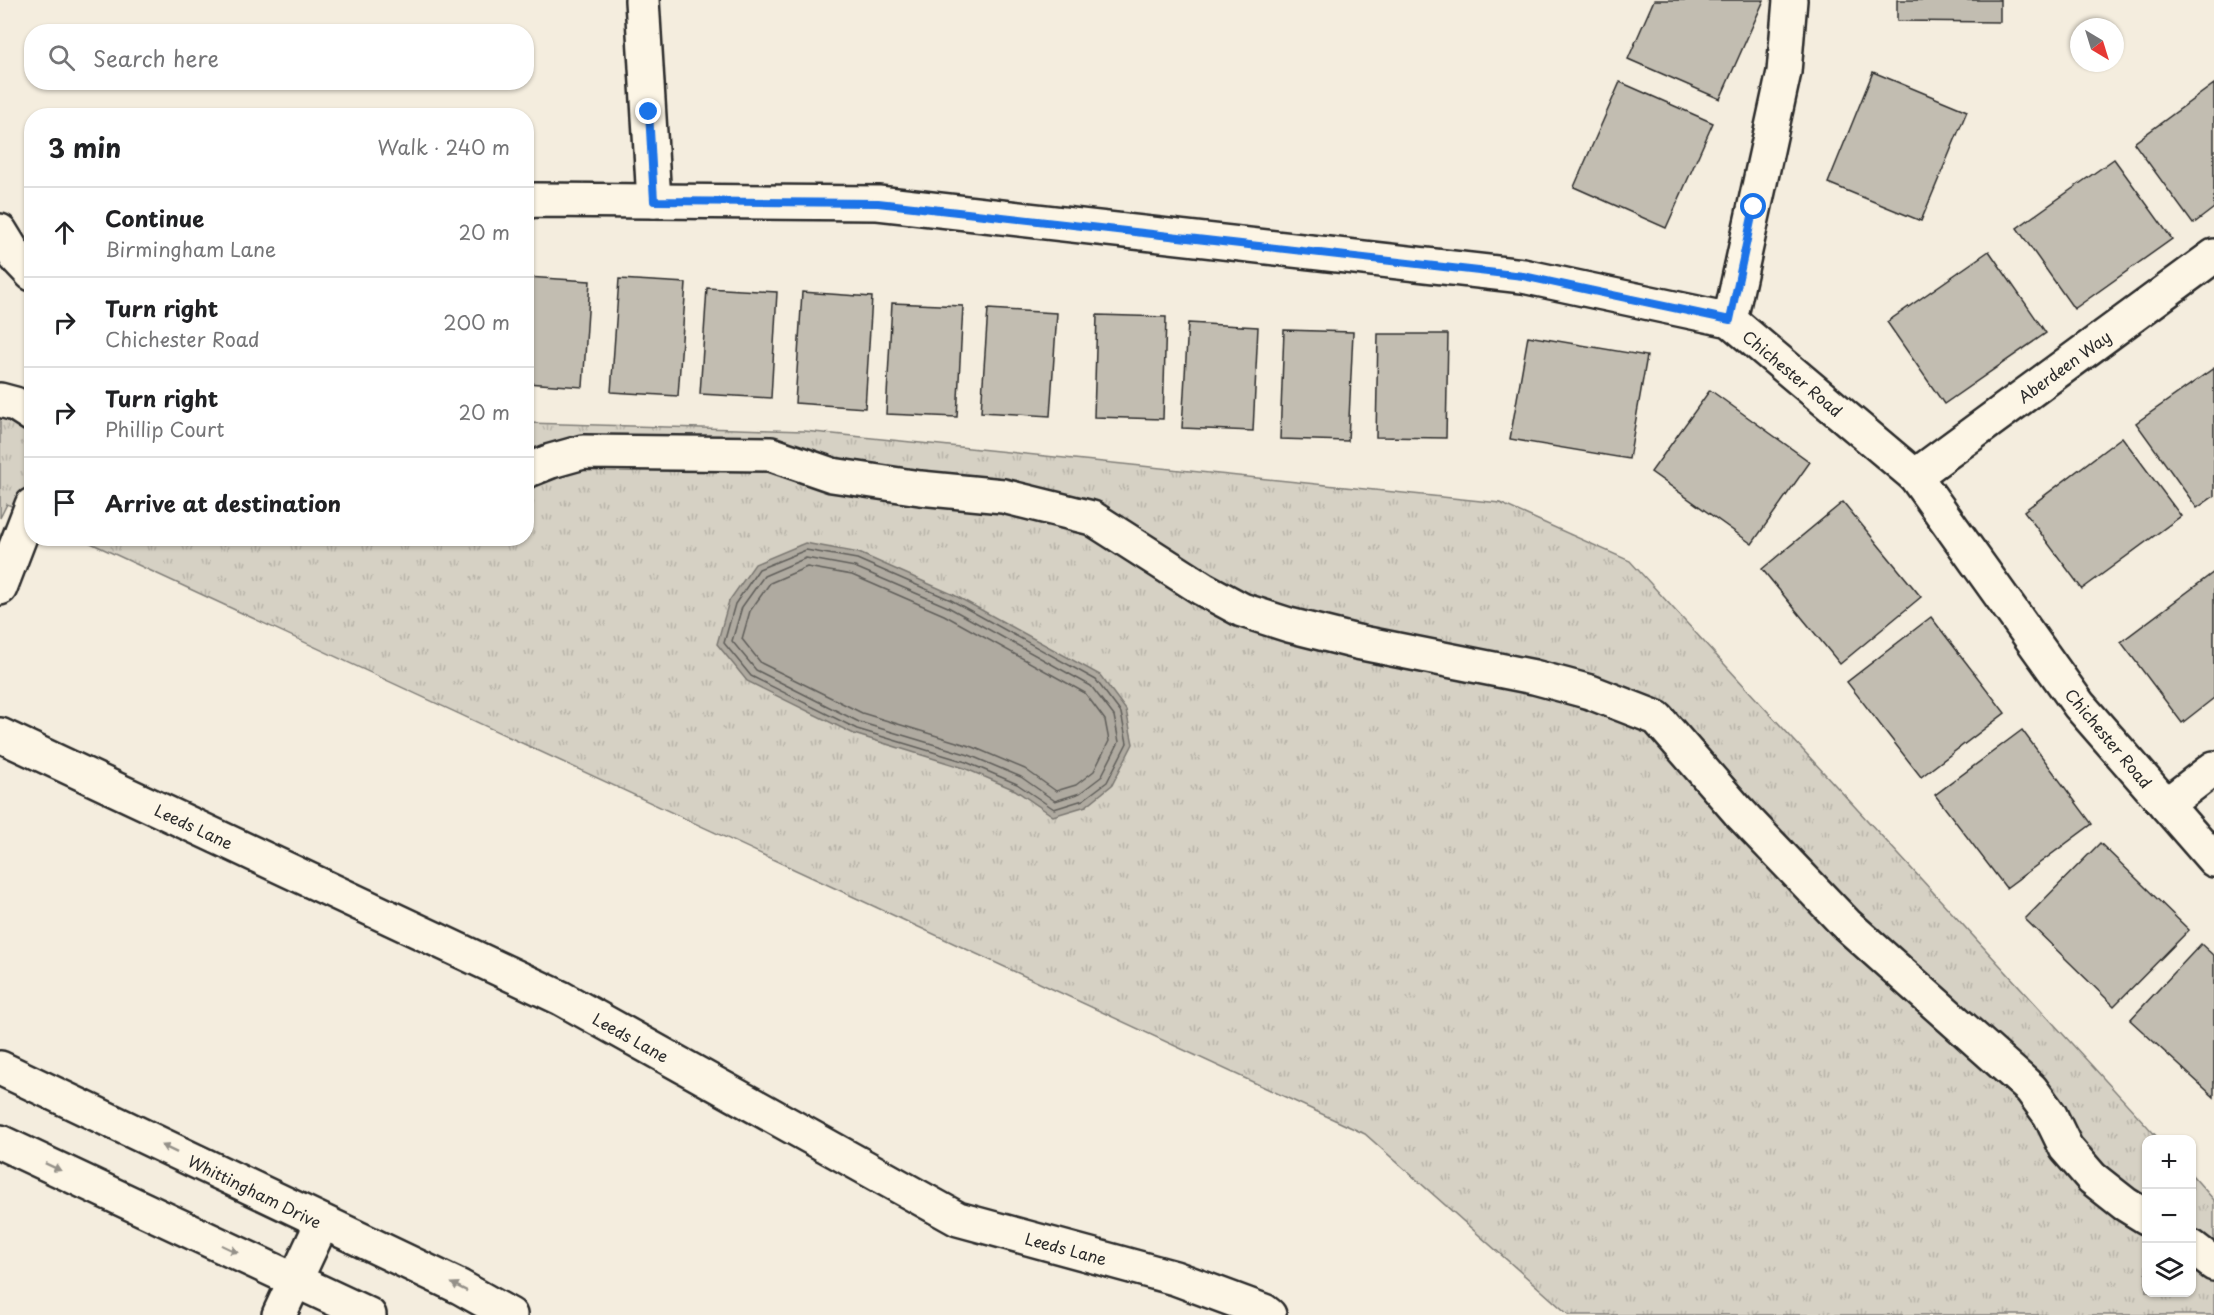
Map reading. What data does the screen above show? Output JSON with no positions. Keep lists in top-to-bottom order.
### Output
{
  "streets": {
    "street": [
      "Aberdeen Way",
      "Chichester Road",
      "Leeds Lane",
      "Whittingham Drive"
    ]
  },
  "crossings": [
    ["Aberdeen Way", "Chichester Road"]
  ],
  "north": "bottom right",
  "page": {
    "search": "Search here",
    "heading": ["3 min", "Walk · 240 m"],
    "list": [
      ["Continue", "Birmingham Lane", "20 m"],
      ["Turn right", "Chichester Road", "200 m"],
      ["Turn right", "Phillip Court", "20 m"],
      "Arrive at destination"
    ],
    "map_buttons": ["+", "−"]
  }
}
